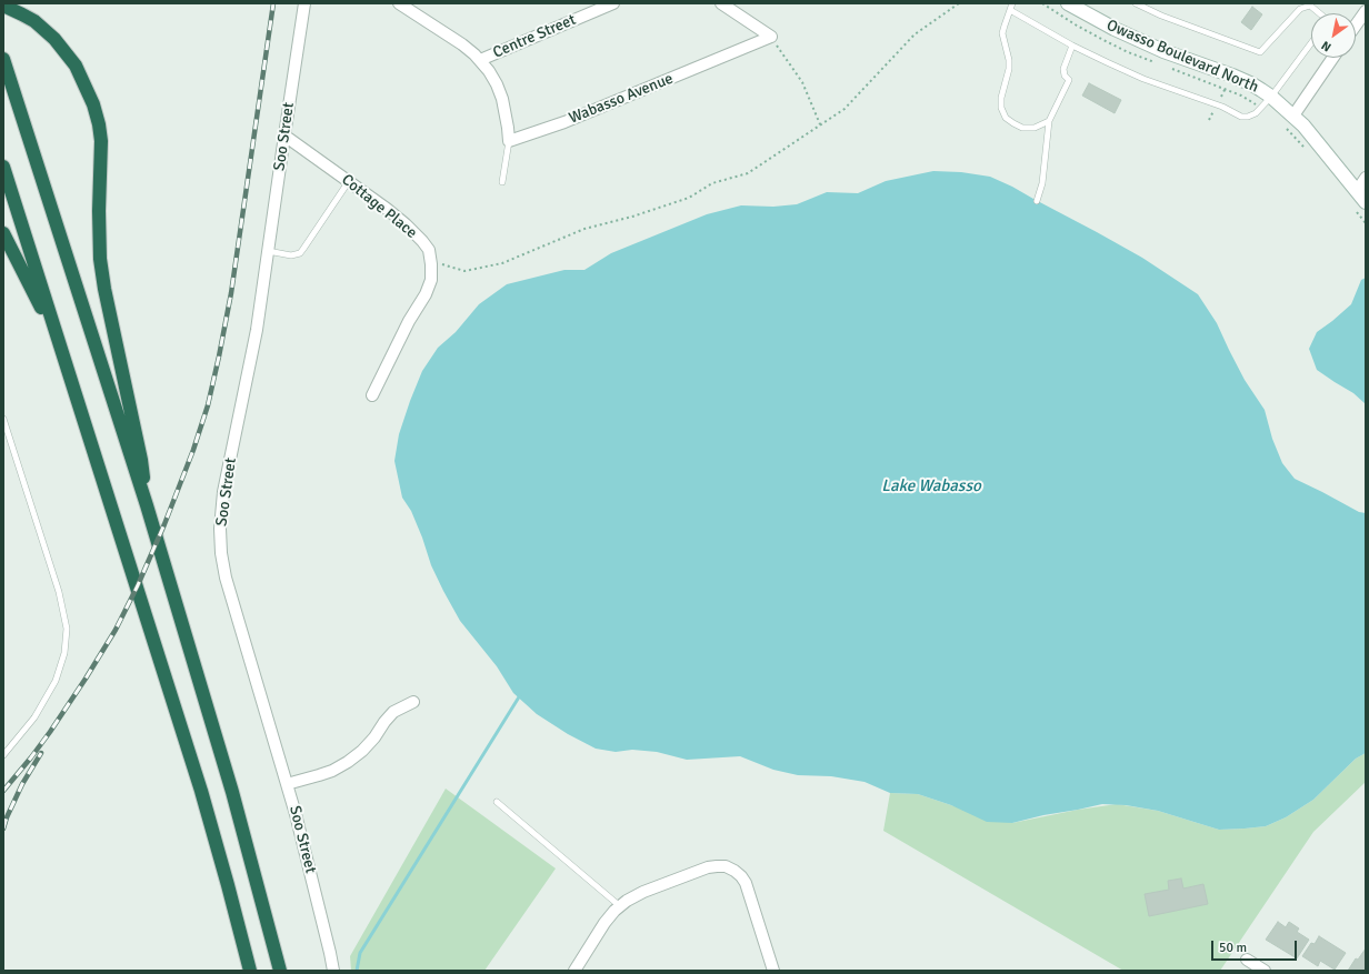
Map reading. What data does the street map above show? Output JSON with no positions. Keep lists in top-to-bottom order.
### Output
{
  "streets": {
    "street": [
      "Centre Street",
      "Owasso Boulevard North",
      "Wabasso Avenue",
      "Soo Street",
      "Cottage Place"
    ]
  },
  "crossings": [
    ["Soo Street", "Cottage Place"]
  ],
  "water": ["Lake Wabasso"],
  "scale_bar": "50 m",
  "north": "bottom left"
}
